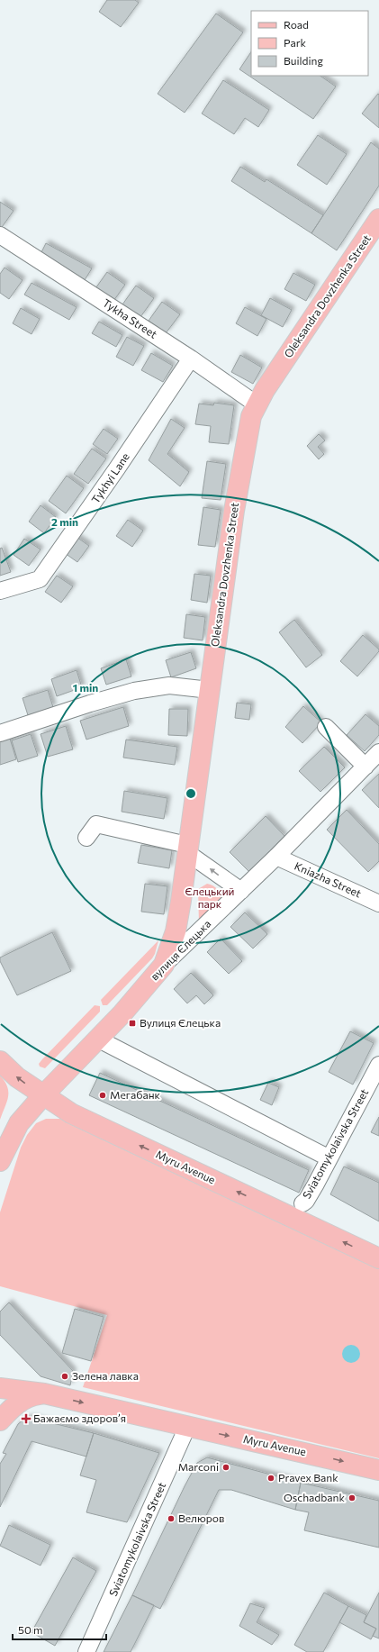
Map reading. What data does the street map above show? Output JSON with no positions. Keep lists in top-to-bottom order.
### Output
{
  "streets": {
    "main road": ["Oleksandra Dovzhenka Street", "вулиця Єлецька", "Myru Avenue"],
    "street": [
      "Tykha Street",
      "Tykhyi Lane",
      "Kniazha Street",
      "Sviatomykolaivska Street"
    ]
  },
  "crossings": [
    ["Oleksandra Dovzhenka Street", "Tykha Street"],
    ["Oleksandra Dovzhenka Street", "вулиця Єлецька"],
    ["Tykha Street", "Tykhyi Lane"],
    ["Kniazha Street", "вулиця Єлецька"],
    ["вулиця Єлецька", "Myru Avenue"],
    ["Sviatomykolaivska Street", "Myru Avenue"]
  ],
  "parks": ["Єлецький парк"],
  "places": {
    "transit": ["Вулиця Єлецька"],
    "other": [
      "Мегабанк",
      "Зелена лавка",
      "Marconi",
      "Pravex Bank",
      "Oschadbank",
      "Велюров"
    ],
    "health": ["Бажаємо здоров’я"]
  },
  "legend": ["Road", "Park", "Building"],
  "scale_bar": "50 m",
  "rings": ["2 min", "1 min"]
}
